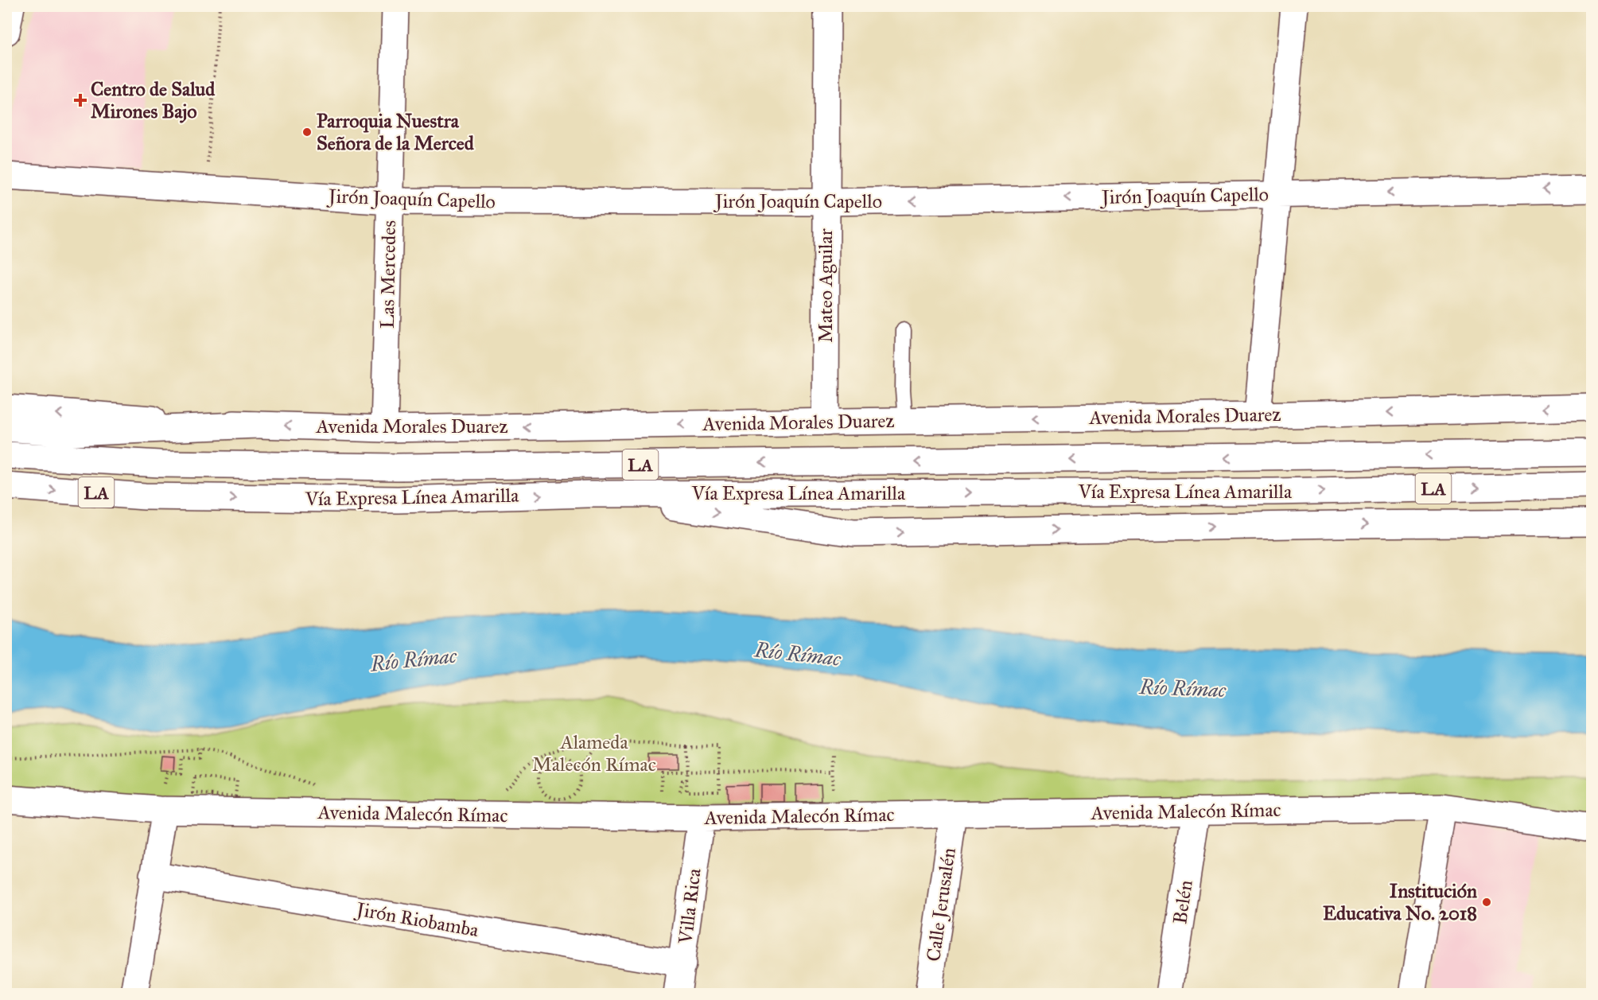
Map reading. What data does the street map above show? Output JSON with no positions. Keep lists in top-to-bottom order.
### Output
{
  "streets": {
    "main road": [
      "Jirón Joaquín Capello",
      "Las Mercedes",
      "Mateo Aguilar",
      "Avenida Morales Duarez",
      "LA",
      "Vía Expresa Línea Amarilla",
      "Avenida Malecón Rímac",
      "Belén",
      "Calle Jerusalén",
      "Villa Rica",
      "Jirón Riobamba"
    ]
  },
  "crossings": [
    ["Jirón Joaquín Capello", "Las Mercedes"],
    ["Jirón Joaquín Capello", "Mateo Aguilar"],
    ["Las Mercedes", "Avenida Morales Duarez"],
    ["Mateo Aguilar", "Avenida Morales Duarez"],
    ["Avenida Malecón Rímac", "Belén"],
    ["Avenida Malecón Rímac", "Calle Jerusalén"],
    ["Avenida Malecón Rímac", "Villa Rica"],
    ["Villa Rica", "Jirón Riobamba"]
  ],
  "one_way": ["Jirón Joaquín Capello"],
  "water": ["Río Rímac"],
  "parks": ["Alameda Malecón Rímac"],
  "places": {
    "health": ["Centro de Salud Mirones Bajo"],
    "other": ["Parroquia Nuestra Señora de la Merced", "Institución Educativa No. 2018"]
  }
}
